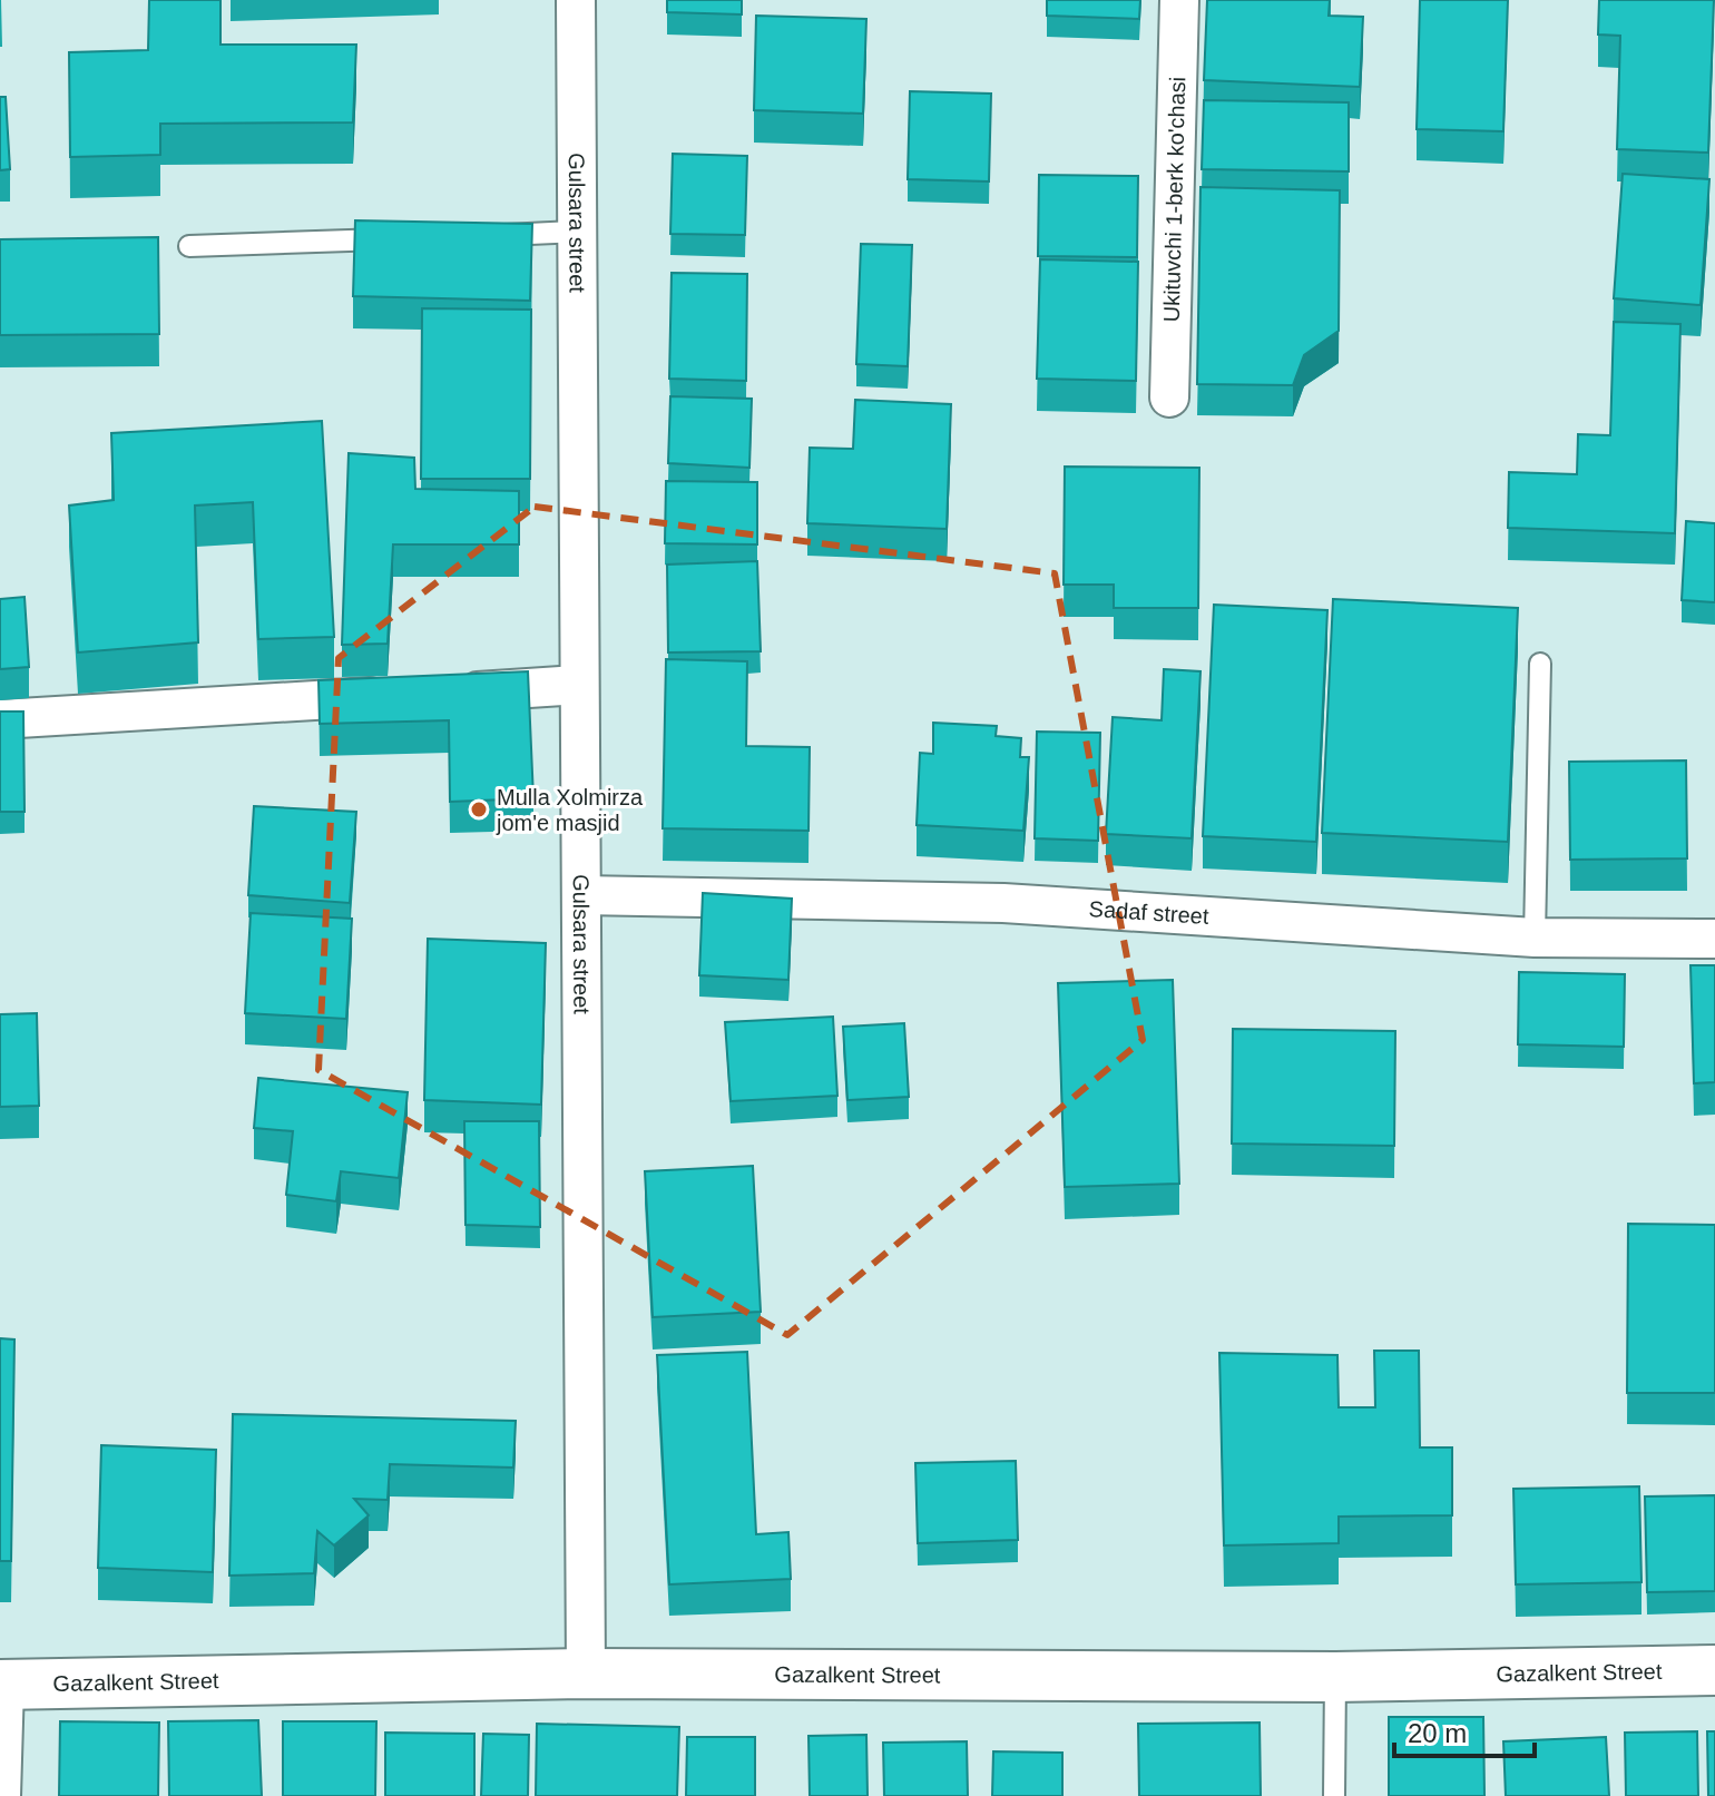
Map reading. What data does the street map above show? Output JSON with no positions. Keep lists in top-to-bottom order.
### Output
{
  "streets": {
    "street": [
      "Ukituvchi 1-berk ko'chasi",
      "Gulsara street",
      "Sadaf street",
      "Gazalkent Street"
    ]
  },
  "crossings": [
    ["Gulsara street", "Sadaf street"],
    ["Gulsara street", "Gazalkent Street"]
  ],
  "places": ["Mulla Xolmirza jom'e masjid"],
  "scale_bar": "20 m"
}
